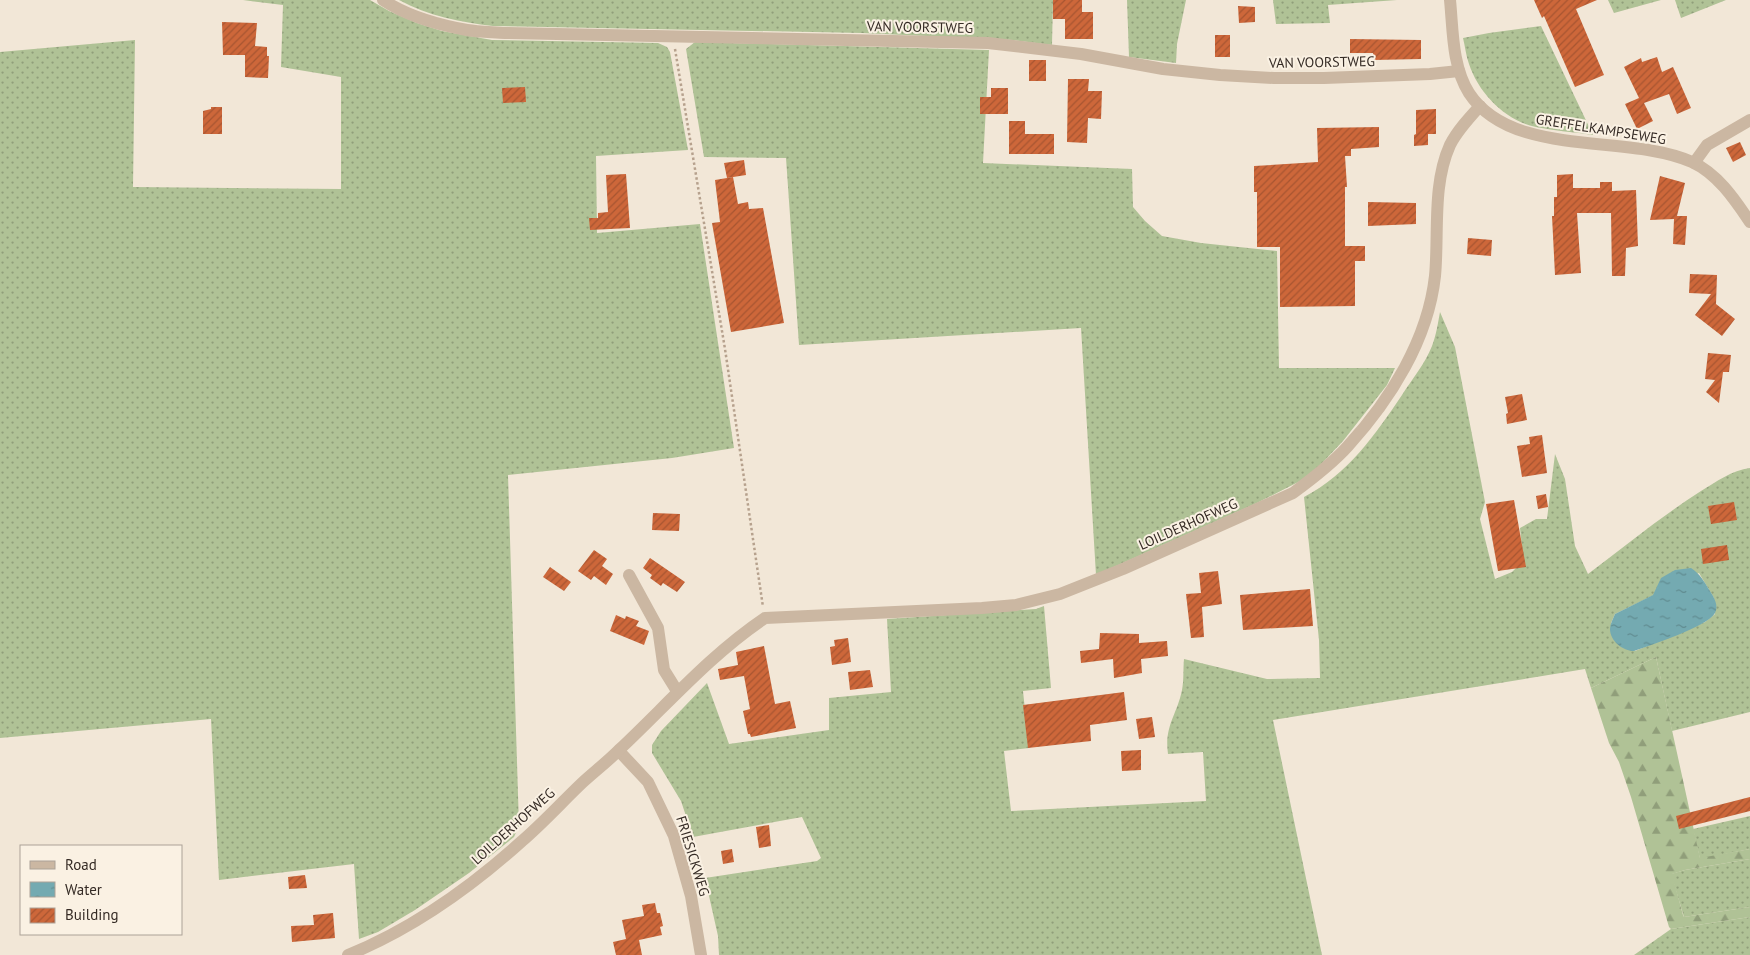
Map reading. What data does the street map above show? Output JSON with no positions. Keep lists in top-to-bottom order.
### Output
{
  "streets": {
    "street": [
      "VAN VOORSTWEG",
      "GREFFELKAMPSEWEG",
      "LOILDERHOFWEG",
      "FRIESICKWEG"
    ]
  },
  "crossings": [
    ["VAN VOORSTWEG", "GREFFELKAMPSEWEG"],
    ["GREFFELKAMPSEWEG", "LOILDERHOFWEG"],
    ["LOILDERHOFWEG", "FRIESICKWEG"]
  ],
  "legend": ["Road", "Water", "Building"]
}
